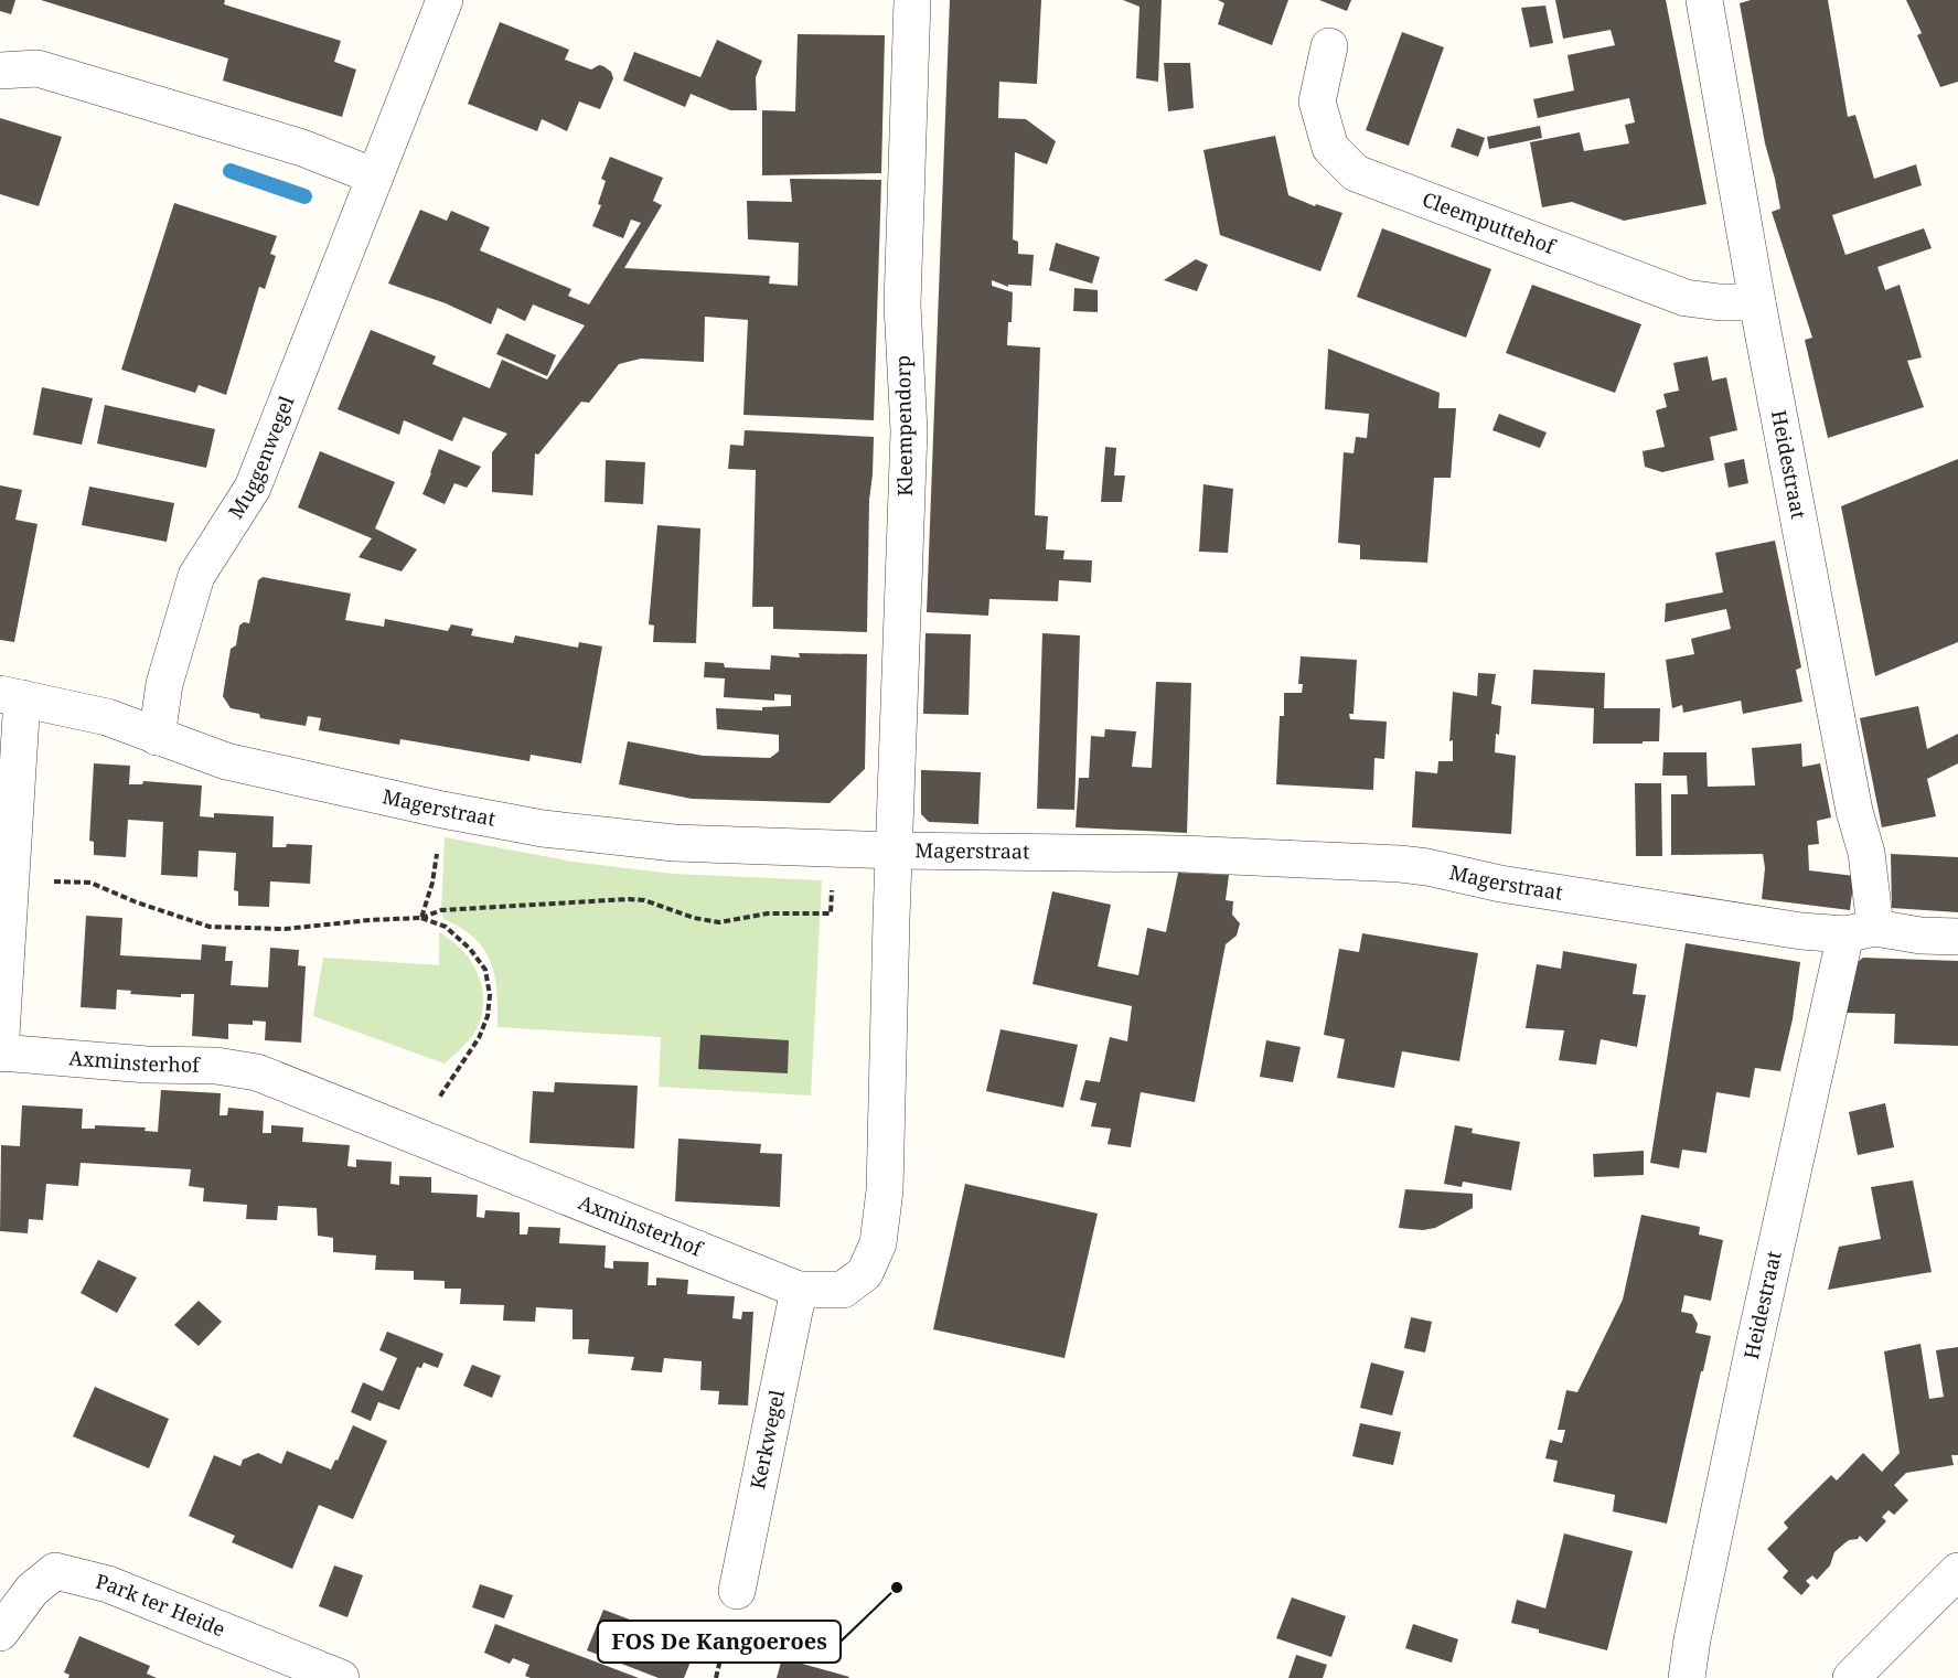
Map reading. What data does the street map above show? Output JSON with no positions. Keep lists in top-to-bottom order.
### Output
{
  "streets": {
    "street": [
      "Cleemputtehof",
      "Kleempendorp",
      "Muggenwegel",
      "Heidestraat",
      "Magerstraat",
      "Axminsterhof",
      "Kerkwegel",
      "Park ter Heide"
    ]
  },
  "crossings": [
    ["Cleemputtehof", "Heidestraat"],
    ["Kleempendorp", "Magerstraat"],
    ["Kleempendorp", "Axminsterhof"],
    ["Muggenwegel", "Magerstraat"],
    ["Heidestraat", "Magerstraat"],
    ["Magerstraat", "Axminsterhof"],
    ["Axminsterhof", "Kerkwegel"]
  ],
  "places": ["FOS De Kangoeroes"]
}
